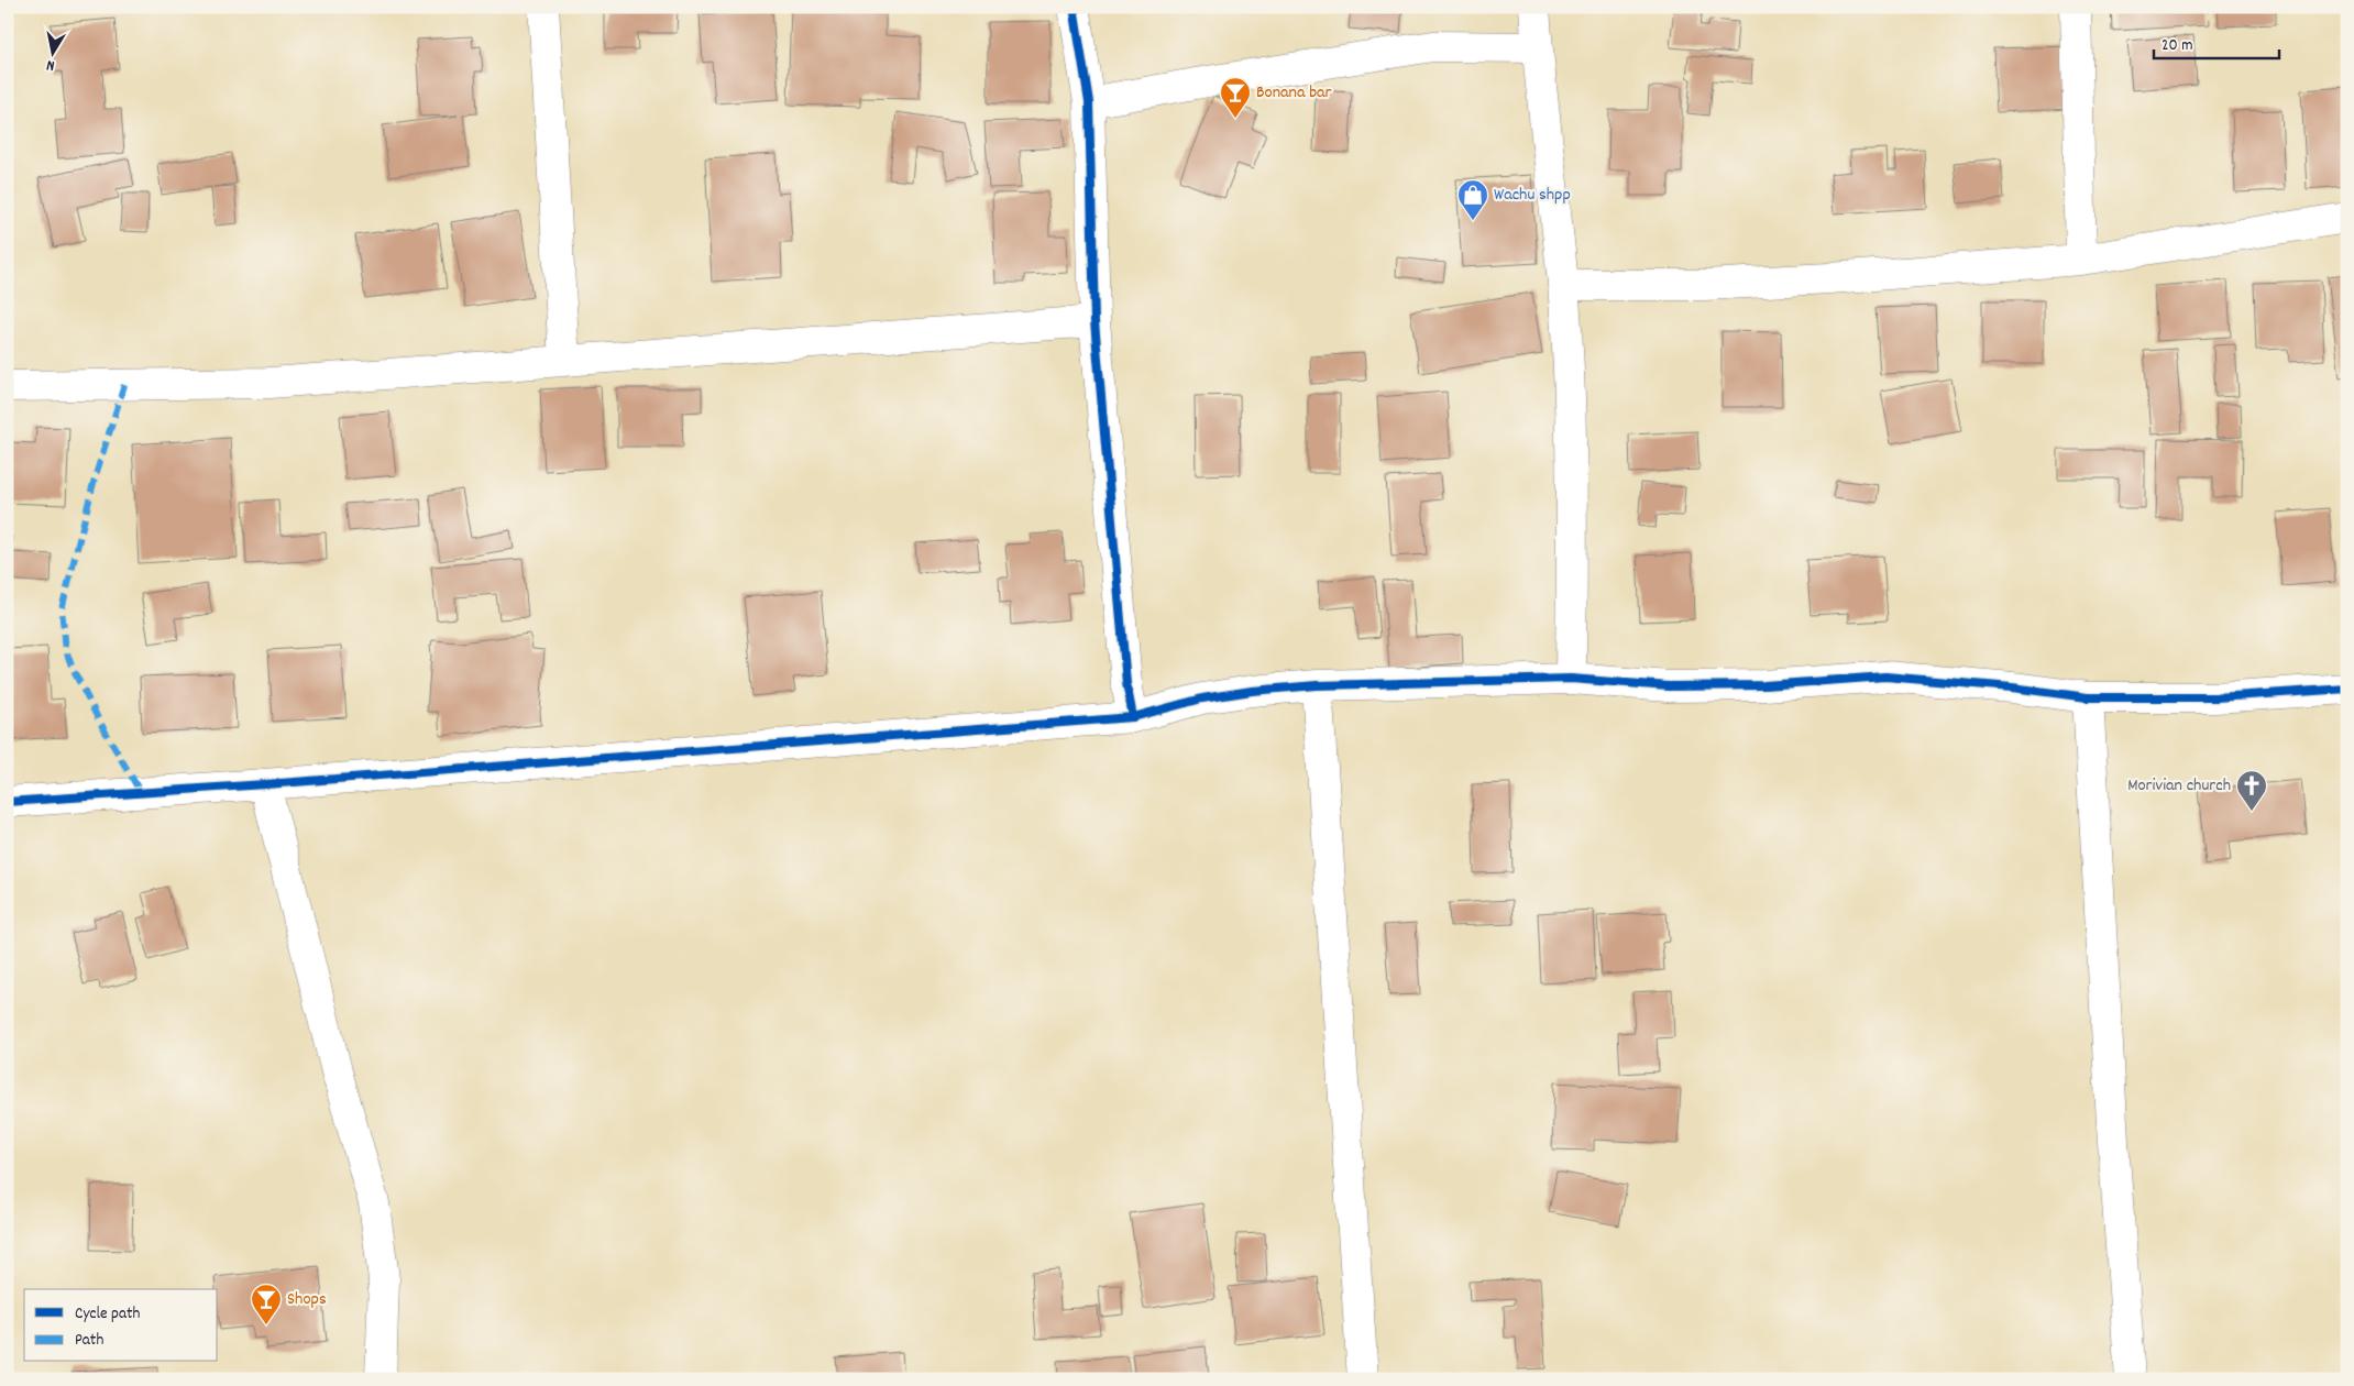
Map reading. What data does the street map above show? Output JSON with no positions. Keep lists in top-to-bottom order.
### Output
{
  "places": {
    "bar": ["Bonana bar", "Shops"],
    "shop": ["Wachu shpp"],
    "church": ["Morivian church"]
  },
  "legend": ["Cycle path", "Path"],
  "scale_bar": "20 m",
  "north": "bottom"
}
